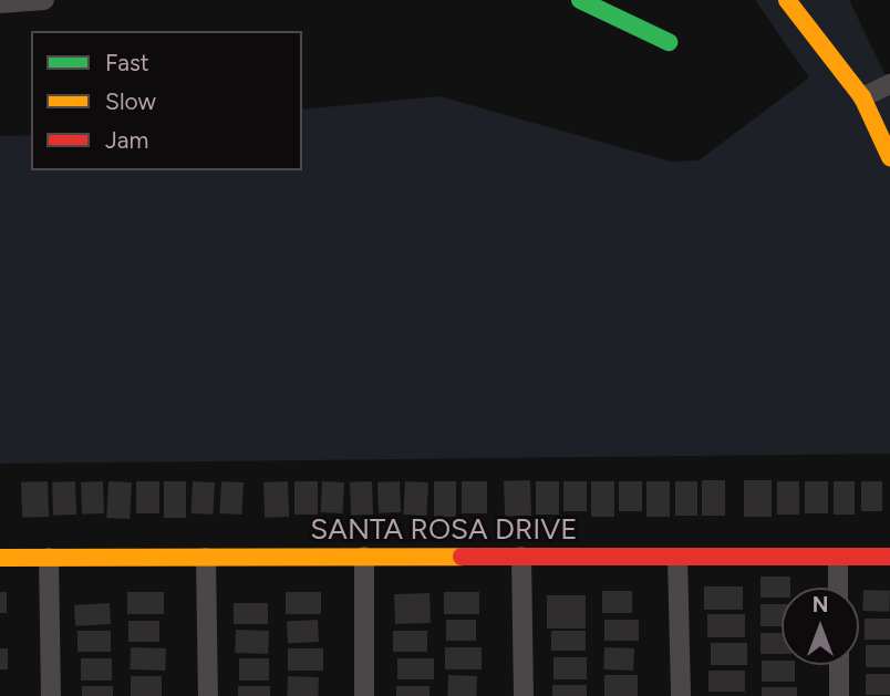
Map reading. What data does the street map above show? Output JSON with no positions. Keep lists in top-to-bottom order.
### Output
{
  "streets": {
    "street": ["SANTA ROSA DRIVE"]
  },
  "legend": ["Fast", "Slow", "Jam"],
  "north": "top"
}
